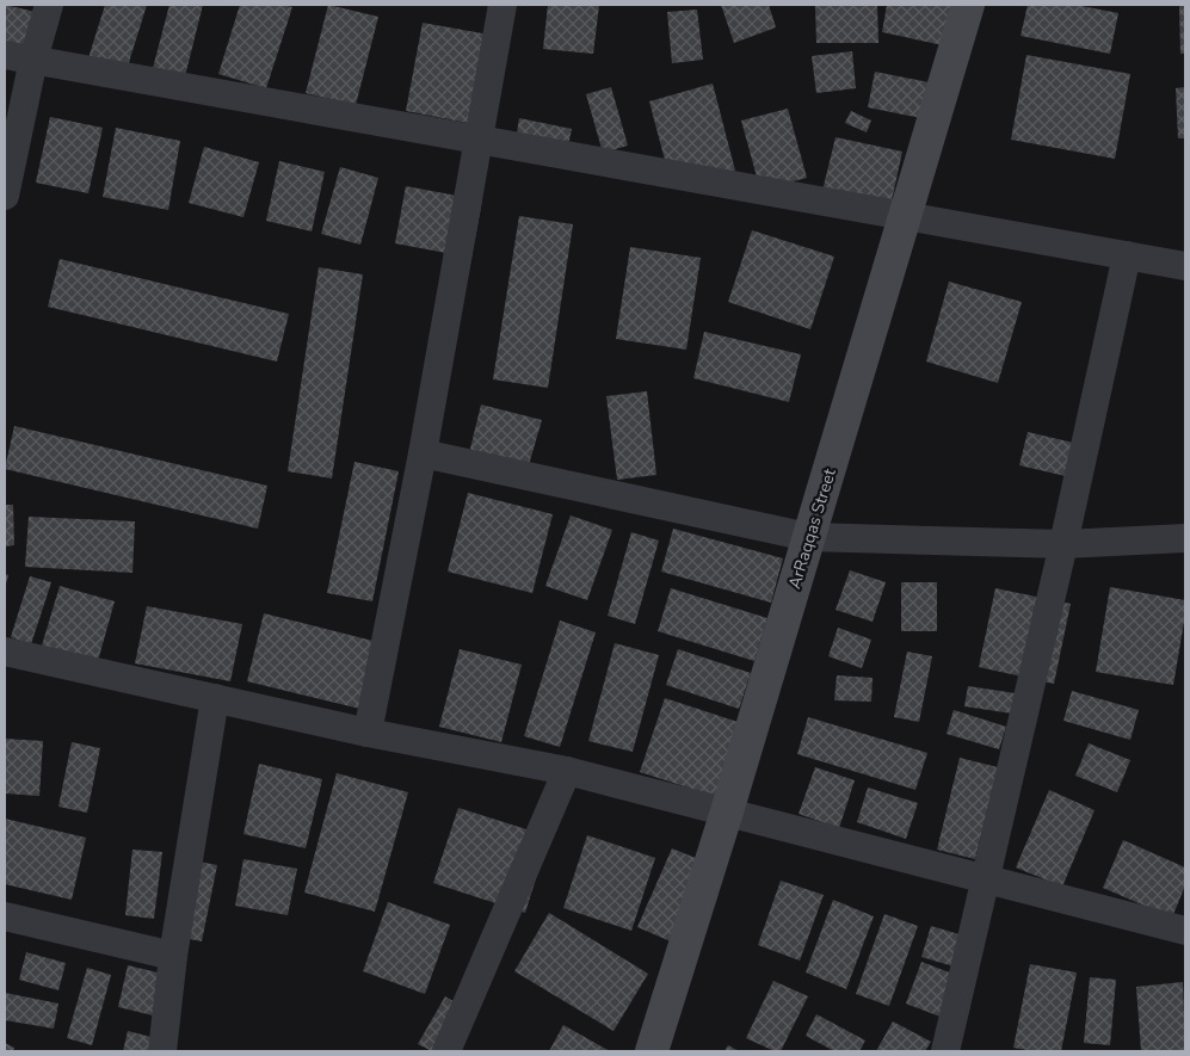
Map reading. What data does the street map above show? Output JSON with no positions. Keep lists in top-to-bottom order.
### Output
{
  "streets": {
    "street": ["ArRaqqas Street"]
  }
}
